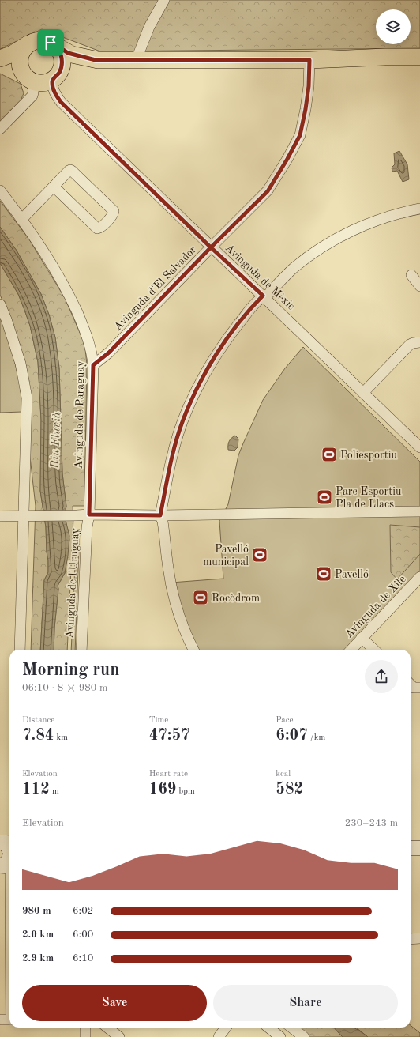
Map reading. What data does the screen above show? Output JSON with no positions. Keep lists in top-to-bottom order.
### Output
{
  "streets": {
    "street": [
      "Avinguda de Mèxic",
      "Avinguda d'El Salvador",
      "Avinguda de Paraguay",
      "Avinguda de l'Uruguay",
      "Avinguda de Xile"
    ]
  },
  "crossings": [
    ["Avinguda de Mèxic", "Avinguda d'El Salvador"],
    ["Avinguda d'El Salvador", "Avinguda de Paraguay"],
    ["Avinguda de Paraguay", "Avinguda de l'Uruguay"]
  ],
  "water": ["Riu Fluvià"],
  "places": {
    "sports": [
      "Poliesportiu",
      "Parc Esportiu Pla de Llacs",
      "Pavelló municipal",
      "Pavelló",
      "Rocòdrom"
    ]
  },
  "page": {
    "heading": ["Morning run", "06:10 · 8 × 980 m"],
    "stats": [
      ["Distance", "7.84 km"],
      ["Time", "47:57"],
      ["Pace", "6:07 /km"],
      ["Elevation", "112 m"],
      ["Heart rate", "169 bpm"],
      ["kcal", "582"]
    ],
    "chart": ["Elevation", "230–243 m"],
    "list": [
      {
        "name": "980 m",
        "note": "6:02"
      },
      {
        "name": "2.0 km",
        "note": "6:00"
      },
      {
        "name": "2.9 km",
        "note": "6:10"
      }
    ],
    "buttons": ["Save", "Share"]
  }
}
